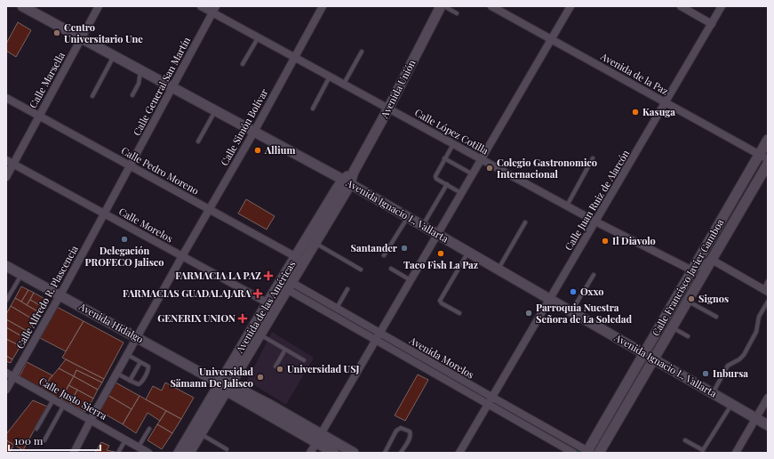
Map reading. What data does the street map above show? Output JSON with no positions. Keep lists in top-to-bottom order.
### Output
{
  "streets": {
    "main road": [
      "Avenida Unión",
      "Avenida Ignacio L. Vallarta",
      "Calle Francisco Javier Gamboa",
      "Avenida de las Américas",
      "Avenida Hidalgo"
    ],
    "street": [
      "Avenida de la Paz",
      "Calle Marsella",
      "Calle General San Martín",
      "Calle Simón Bolívar",
      "Calle López Cotilla",
      "Calle Pedro Moreno",
      "Calle Juan Ruiz de Alarcón",
      "Calle Morelos",
      "Calle Alfredo R. Plascencia",
      "Avenida Morelos",
      "Calle Justo Sierra"
    ]
  },
  "crossings": [
    ["Avenida de la Paz", "Calle Juan Ruiz de Alarcón"],
    ["Avenida de la Paz", "Calle Francisco Javier Gamboa"],
    ["Calle Marsella", "Calle Pedro Moreno"],
    ["Calle Marsella", "Avenida Ignacio L. Vallarta"],
    ["Calle Marsella", "Calle Morelos"],
    ["Calle General San Martín", "Calle López Cotilla"],
    ["Calle General San Martín", "Calle Pedro Moreno"],
    ["Calle General San Martín", "Avenida Ignacio L. Vallarta"],
    ["Calle General San Martín", "Calle Morelos"],
    ["Calle General San Martín", "Calle Alfredo R. Plascencia"],
    ["Avenida Unión", "Calle López Cotilla"],
    ["Avenida Unión", "Avenida Ignacio L. Vallarta"],
    ["Avenida Unión", "Avenida de las Américas"],
    ["Calle Simón Bolívar", "Calle López Cotilla"],
    ["Calle Simón Bolívar", "Calle Pedro Moreno"],
    ["Calle Simón Bolívar", "Avenida Ignacio L. Vallarta"],
    ["Calle Simón Bolívar", "Calle Morelos"],
    ["Calle Simón Bolívar", "Avenida Hidalgo"],
    ["Calle Simón Bolívar", "Calle Justo Sierra"],
    ["Calle López Cotilla", "Calle Juan Ruiz de Alarcón"],
    ["Calle López Cotilla", "Calle Francisco Javier Gamboa"],
    ["Calle Pedro Moreno", "Avenida de las Américas"],
    ["Calle Juan Ruiz de Alarcón", "Avenida Ignacio L. Vallarta"],
    ["Calle Juan Ruiz de Alarcón", "Avenida Morelos"],
    ["Avenida Ignacio L. Vallarta", "Calle Francisco Javier Gamboa"],
    ["Avenida Ignacio L. Vallarta", "Avenida de las Américas"],
    ["Calle Morelos", "Calle Alfredo R. Plascencia"],
    ["Calle Morelos", "Avenida de las Américas"],
    ["Calle Francisco Javier Gamboa", "Avenida Morelos"],
    ["Calle Alfredo R. Plascencia", "Avenida Hidalgo"],
    ["Calle Alfredo R. Plascencia", "Calle Justo Sierra"],
    ["Avenida de las Américas", "Avenida Hidalgo"],
    ["Avenida de las Américas", "Avenida Morelos"]
  ],
  "places": {
    "other": [
      "Centro Universitario Une",
      "Kasuga",
      "Allium",
      "Colegio Gastronomico Internacional",
      "Delegación PROFECO Jalisco",
      "Il Diavolo",
      "Santander",
      "Taco Fish La Paz",
      "Oxxo",
      "Signos",
      "Parroquia Nuestra Señora de La Soledad",
      "Universidad USJ",
      "Inbursa",
      "Universidad Sämann De Jalisco"
    ],
    "health": ["FARMACIA LA PAZ", "FARMACIAS GUADALAJARA", "GENERIX UNION"]
  },
  "scale_bar": "100 m"
}
